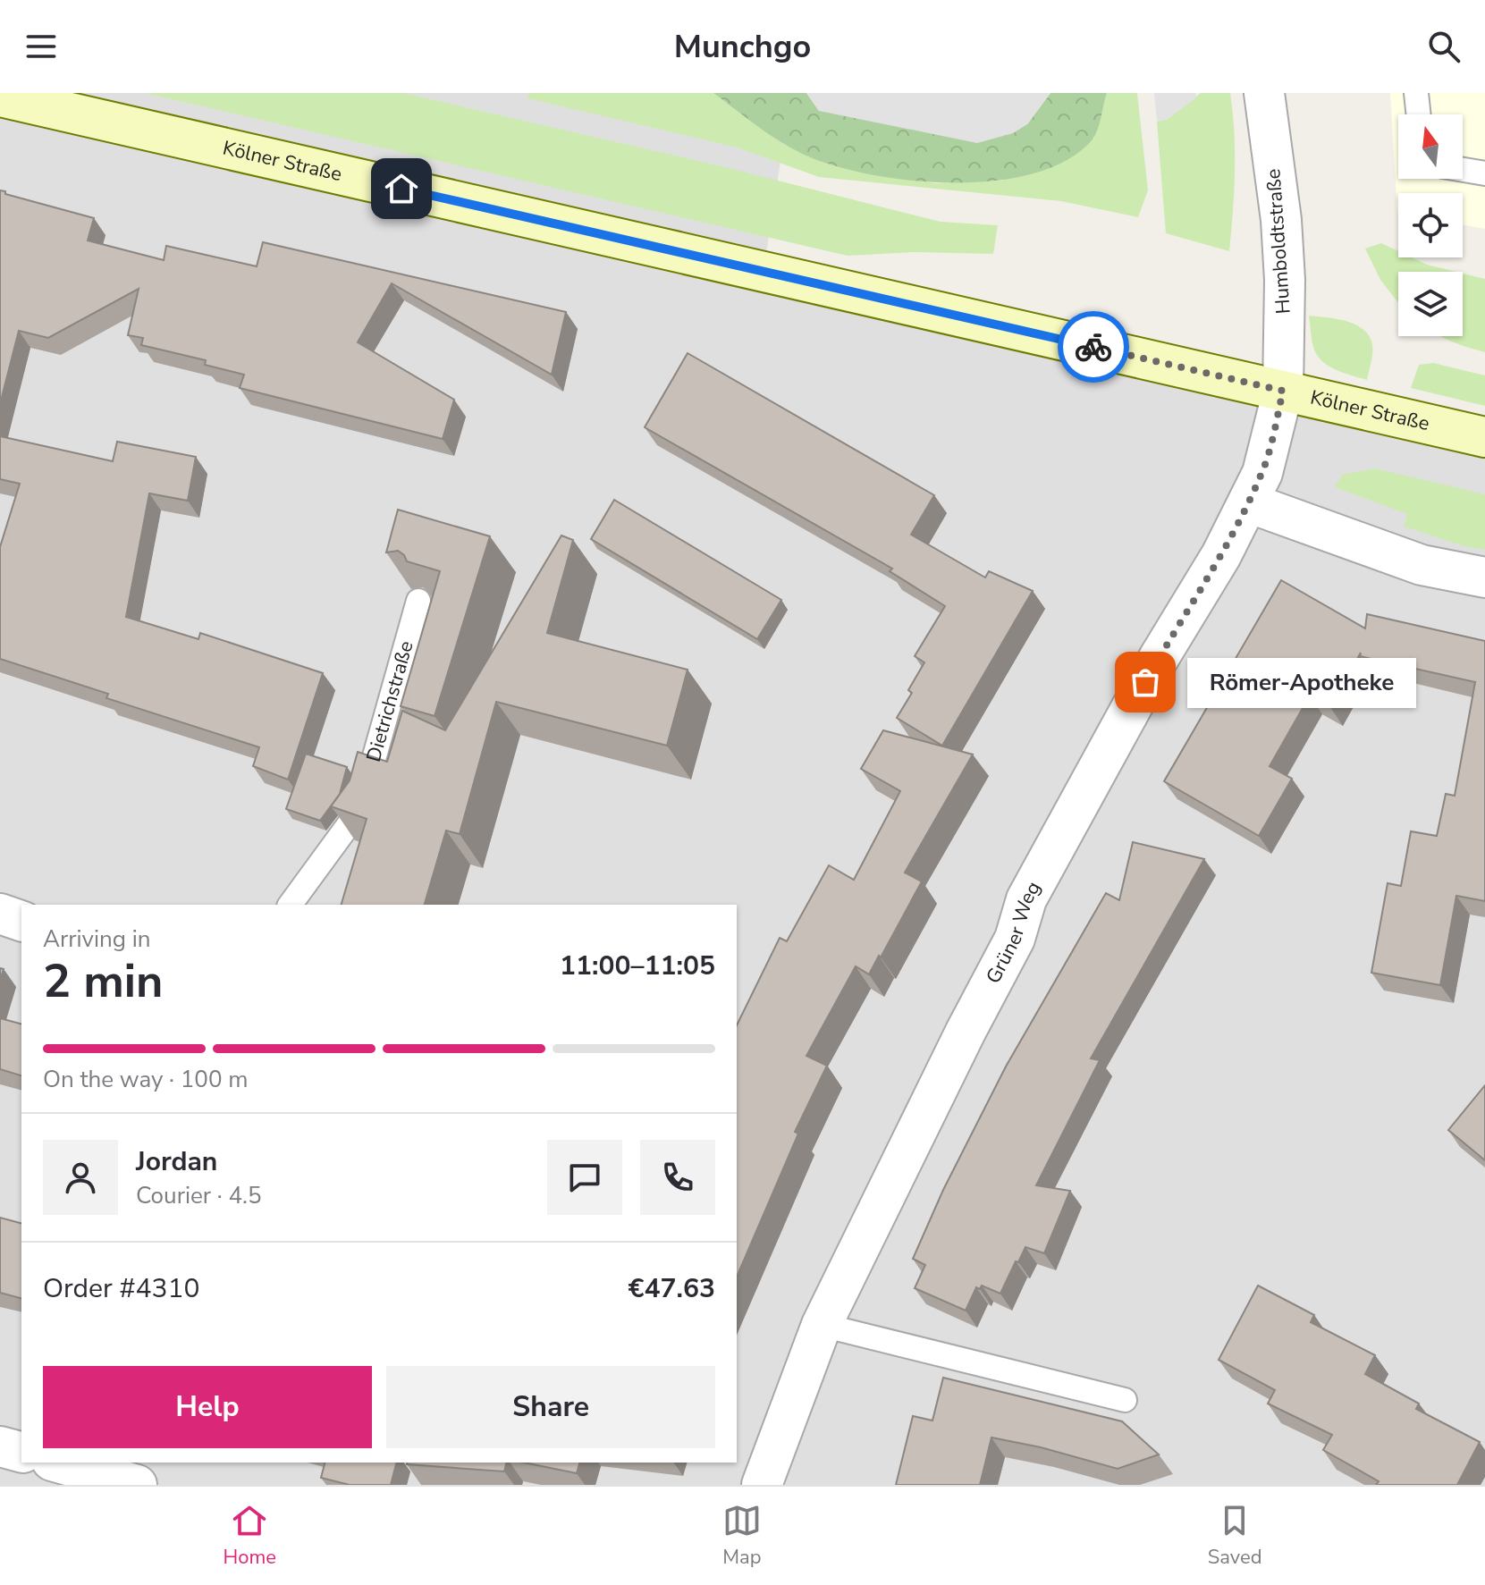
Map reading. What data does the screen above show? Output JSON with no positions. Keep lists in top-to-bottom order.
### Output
{
  "streets": {
    "main road": ["Kölner Straße"],
    "street": ["Humboldtstraße", "Grüner Weg"],
    "lane": ["Dietrichstraße"]
  },
  "crossings": [
    ["Kölner Straße", "Humboldtstraße"],
    ["Kölner Straße", "Grüner Weg"],
    ["Humboldtstraße", "Grüner Weg"]
  ],
  "places": ["Römer-Apotheke"],
  "north": "top",
  "page": {
    "header": "Munchgo",
    "bubble": "Römer-Apotheke",
    "heading": ["2 min", "Arriving in", "11:00–11:05"],
    "panel": [
      "Jordan",
      "Courier · 4.5",
      "Order #4310",
      "€47.63"
    ],
    "bar": "On the way · 100 m",
    "buttons": ["Help", "Share"],
    "tabs": ["Home", "Map", "Saved"]
  }
}
